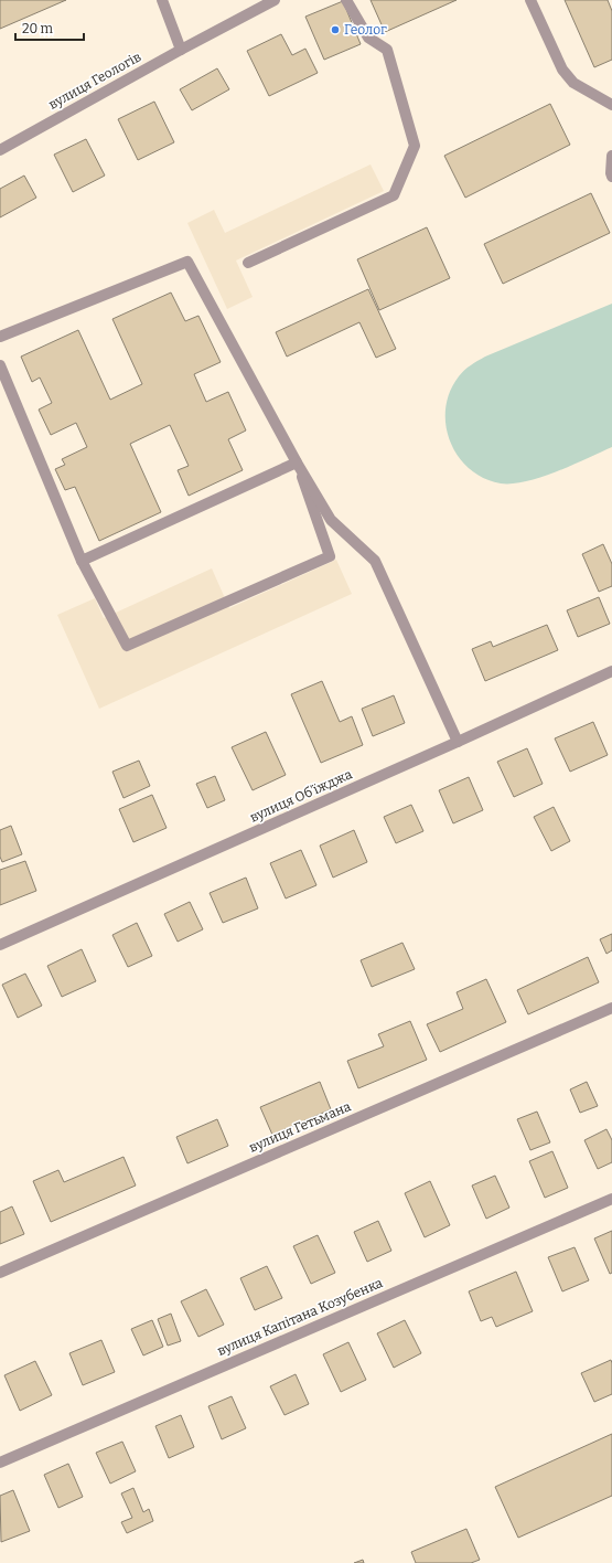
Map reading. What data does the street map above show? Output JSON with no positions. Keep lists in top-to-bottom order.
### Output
{
  "streets": {
    "street": [
      "вулиця Геологів",
      "вулиця Обʼїжджа",
      "вулиця Гетьмана",
      "вулиця Капітана Козубенка"
    ]
  },
  "places": ["Геолог"],
  "scale_bar": "20 m"
}
